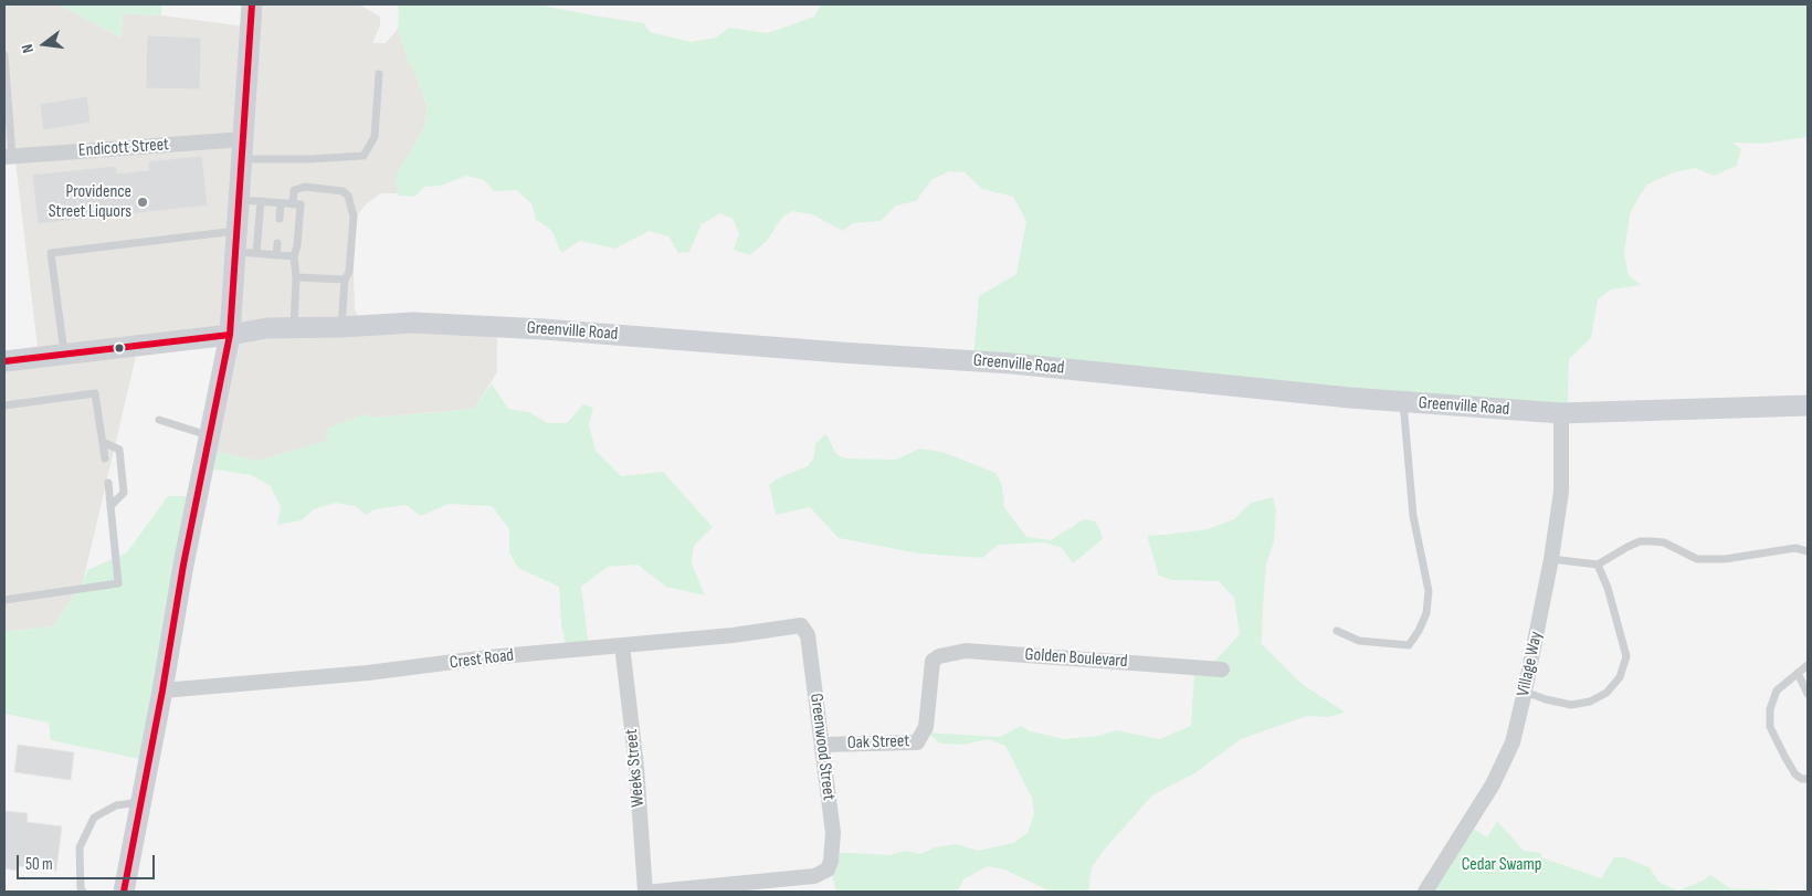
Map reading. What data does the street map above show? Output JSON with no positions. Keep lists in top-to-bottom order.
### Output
{
  "streets": {
    "main road": ["Greenville Road"],
    "street": [
      "Endicott Street",
      "Golden Boulevard",
      "Crest Road",
      "Village Way",
      "Oak Street",
      "Greenwood Street",
      "Weeks Street"
    ]
  },
  "crossings": [
    ["Greenville Road", "Village Way"],
    ["Golden Boulevard", "Oak Street"],
    ["Crest Road", "Greenwood Street"],
    ["Crest Road", "Weeks Street"],
    ["Oak Street", "Greenwood Street"]
  ],
  "parks": ["Cedar Swamp"],
  "places": ["Providence Street Liquors"],
  "scale_bar": "50 m",
  "north": "left"
}
